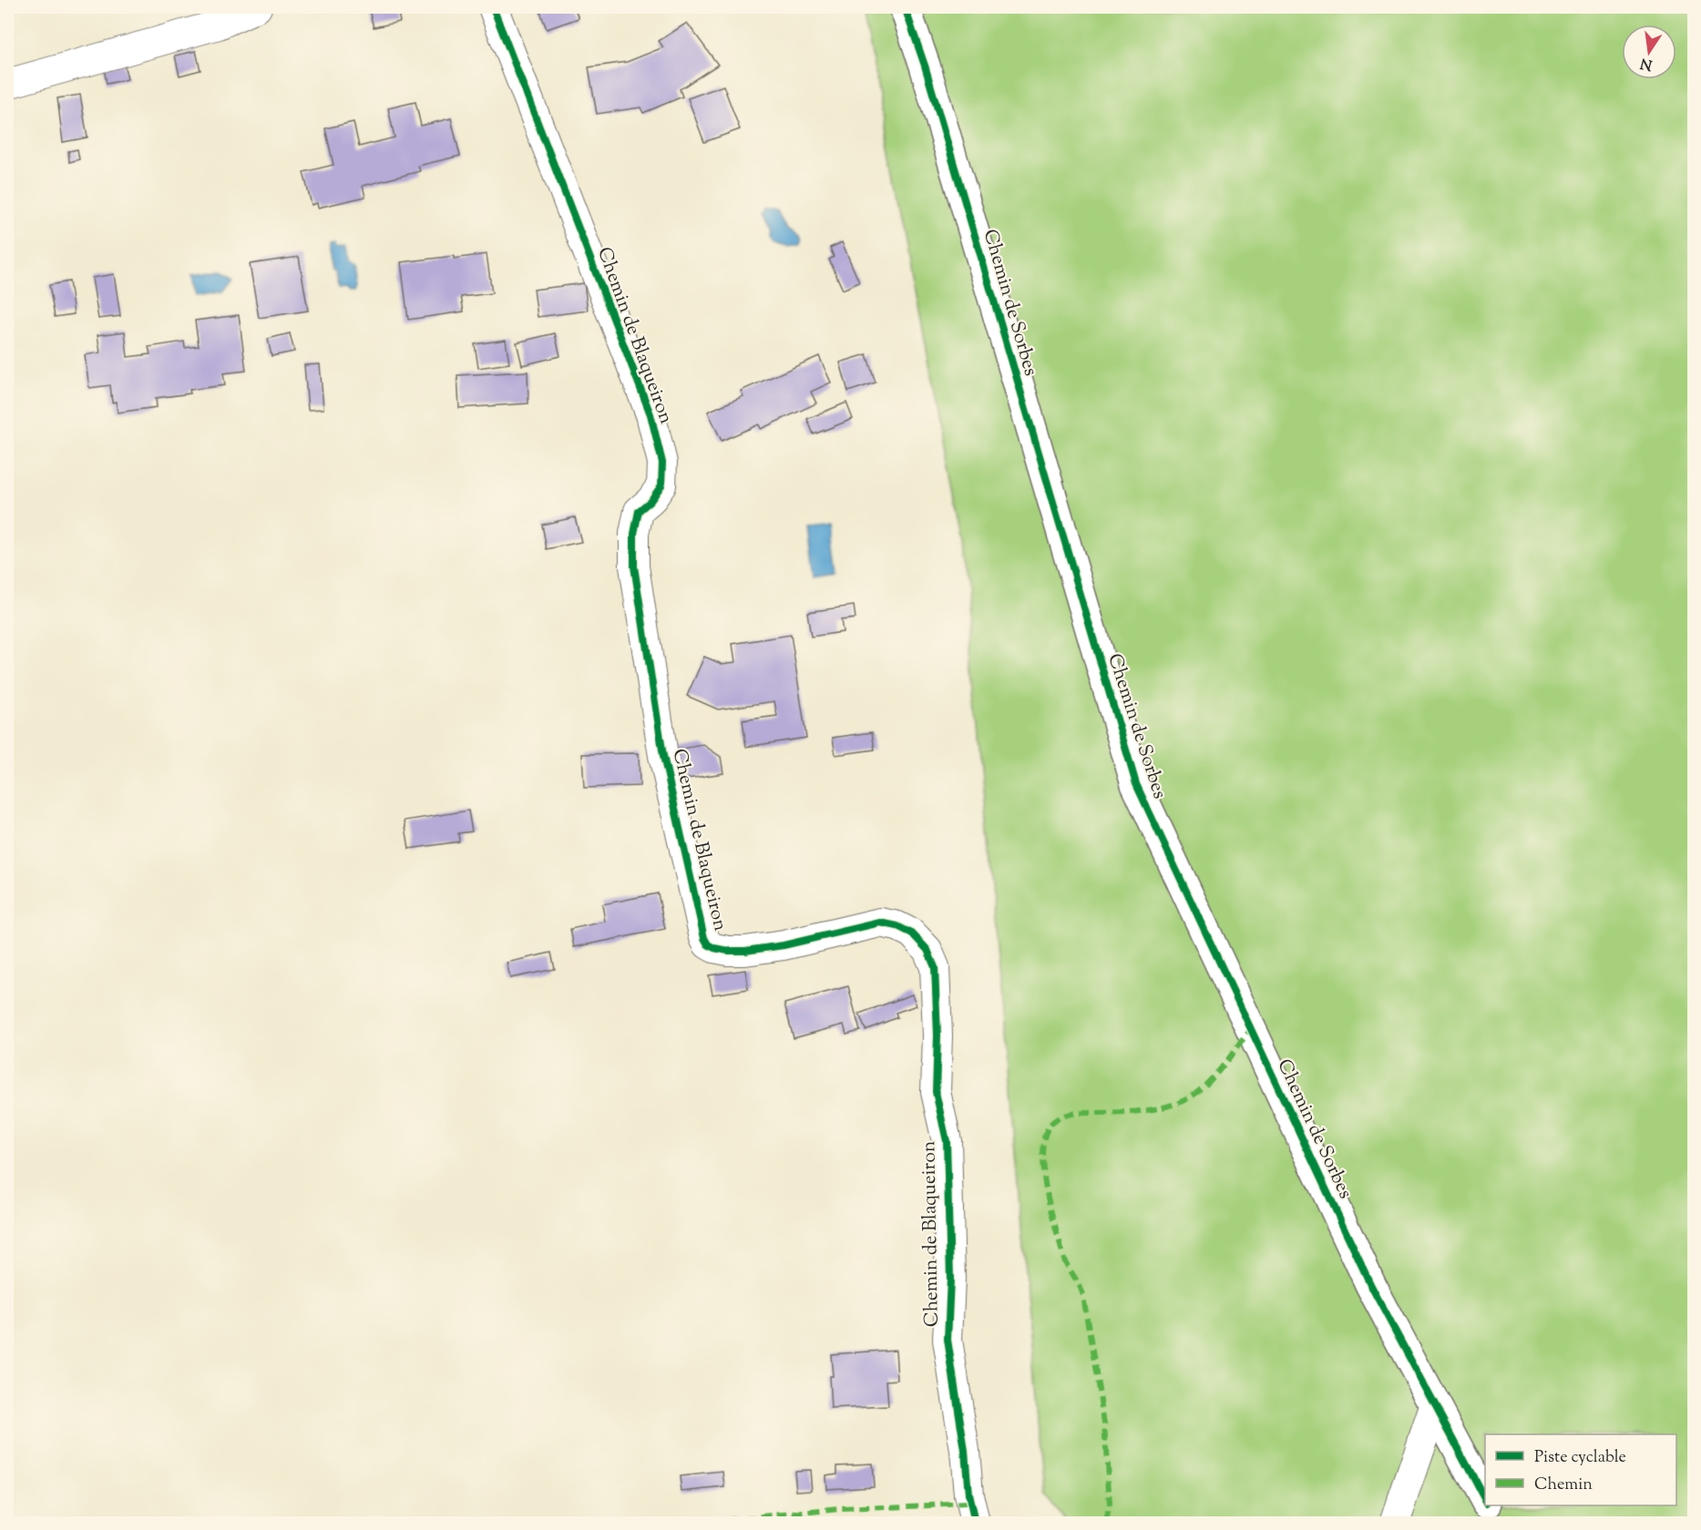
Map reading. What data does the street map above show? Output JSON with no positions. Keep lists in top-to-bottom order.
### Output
{
  "streets": {
    "street": ["Chemin de Sorbes", "Chemin de Blaqueiron"]
  },
  "legend": ["Piste cyclable", "Chemin"],
  "north": "bottom"
}
